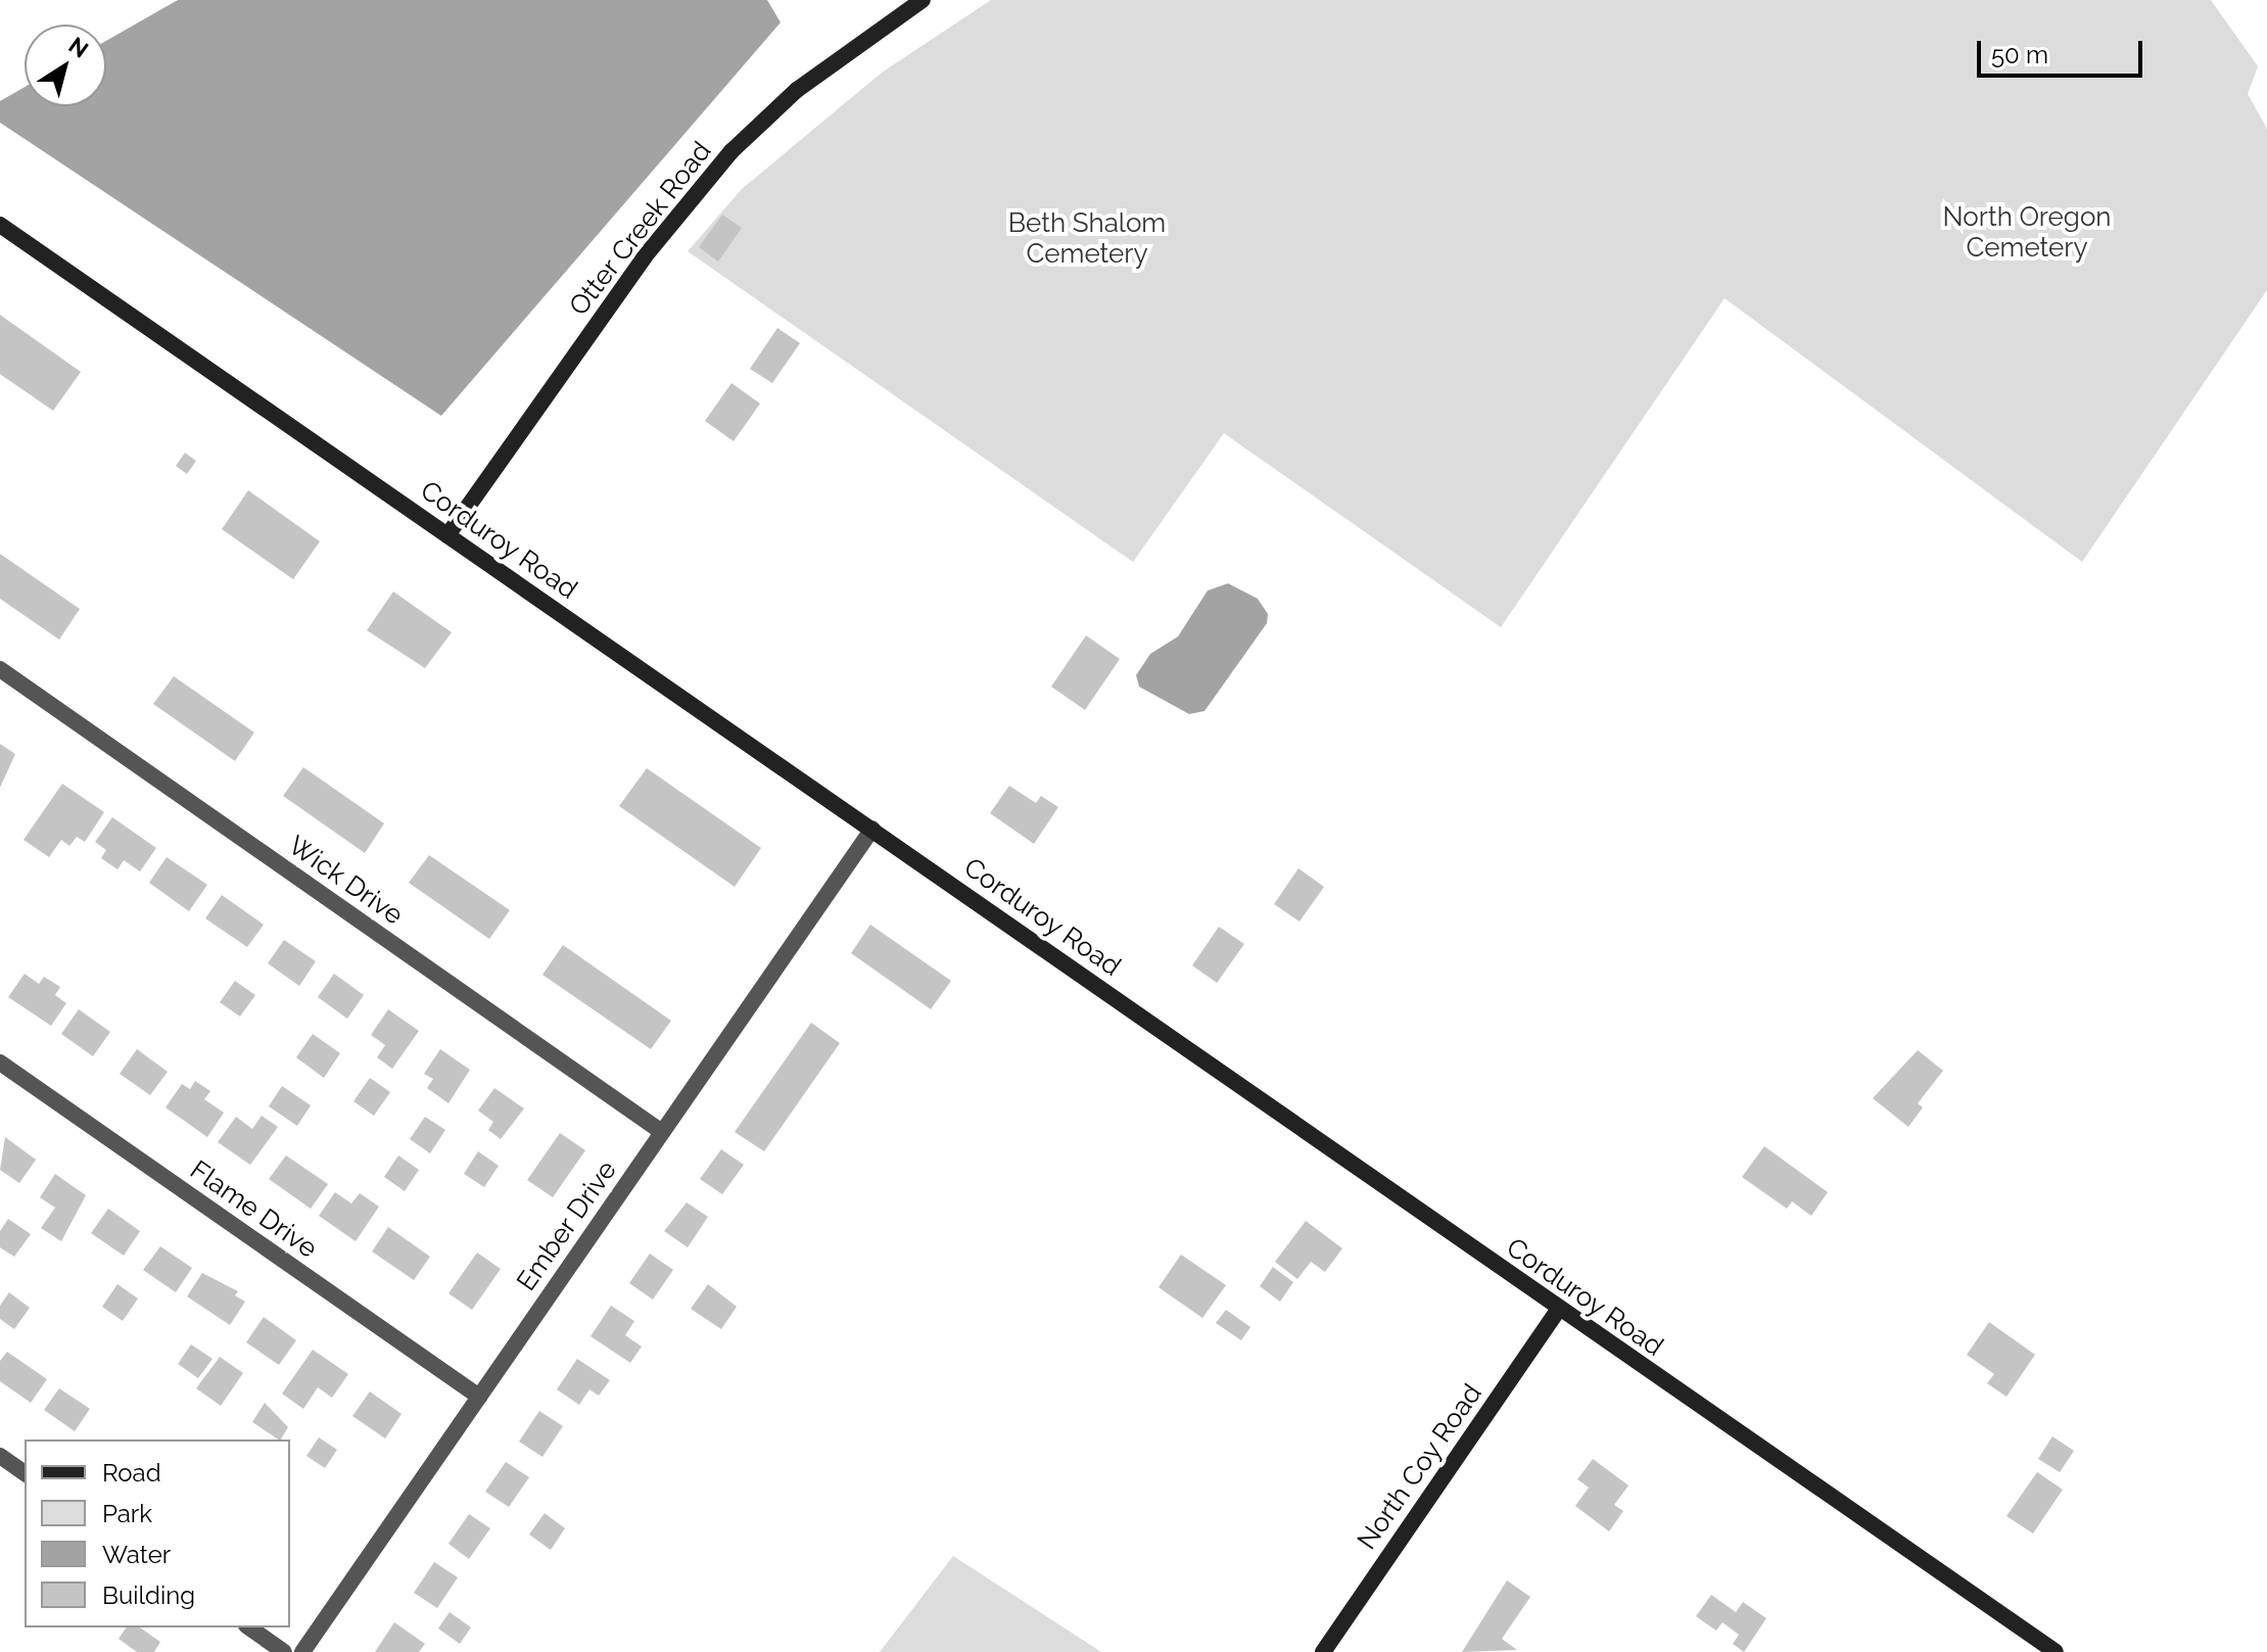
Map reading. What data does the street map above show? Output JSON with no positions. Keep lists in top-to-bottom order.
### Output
{
  "streets": {
    "street": [
      "Otter Creek Road",
      "Corduroy Road",
      "Wick Drive",
      "Flame Drive",
      "Ember Drive",
      "North Coy Road"
    ]
  },
  "crossings": [
    ["Otter Creek Road", "Corduroy Road"],
    ["Corduroy Road", "Ember Drive"],
    ["Corduroy Road", "North Coy Road"],
    ["Wick Drive", "Ember Drive"],
    ["Flame Drive", "Ember Drive"]
  ],
  "parks": ["North Oregon Cemetery", "Beth Shalom Cemetery"],
  "legend": [
    "Road",
    "Park",
    "Water",
    "Building"
  ],
  "scale_bar": "50 m",
  "north": "top right"
}
